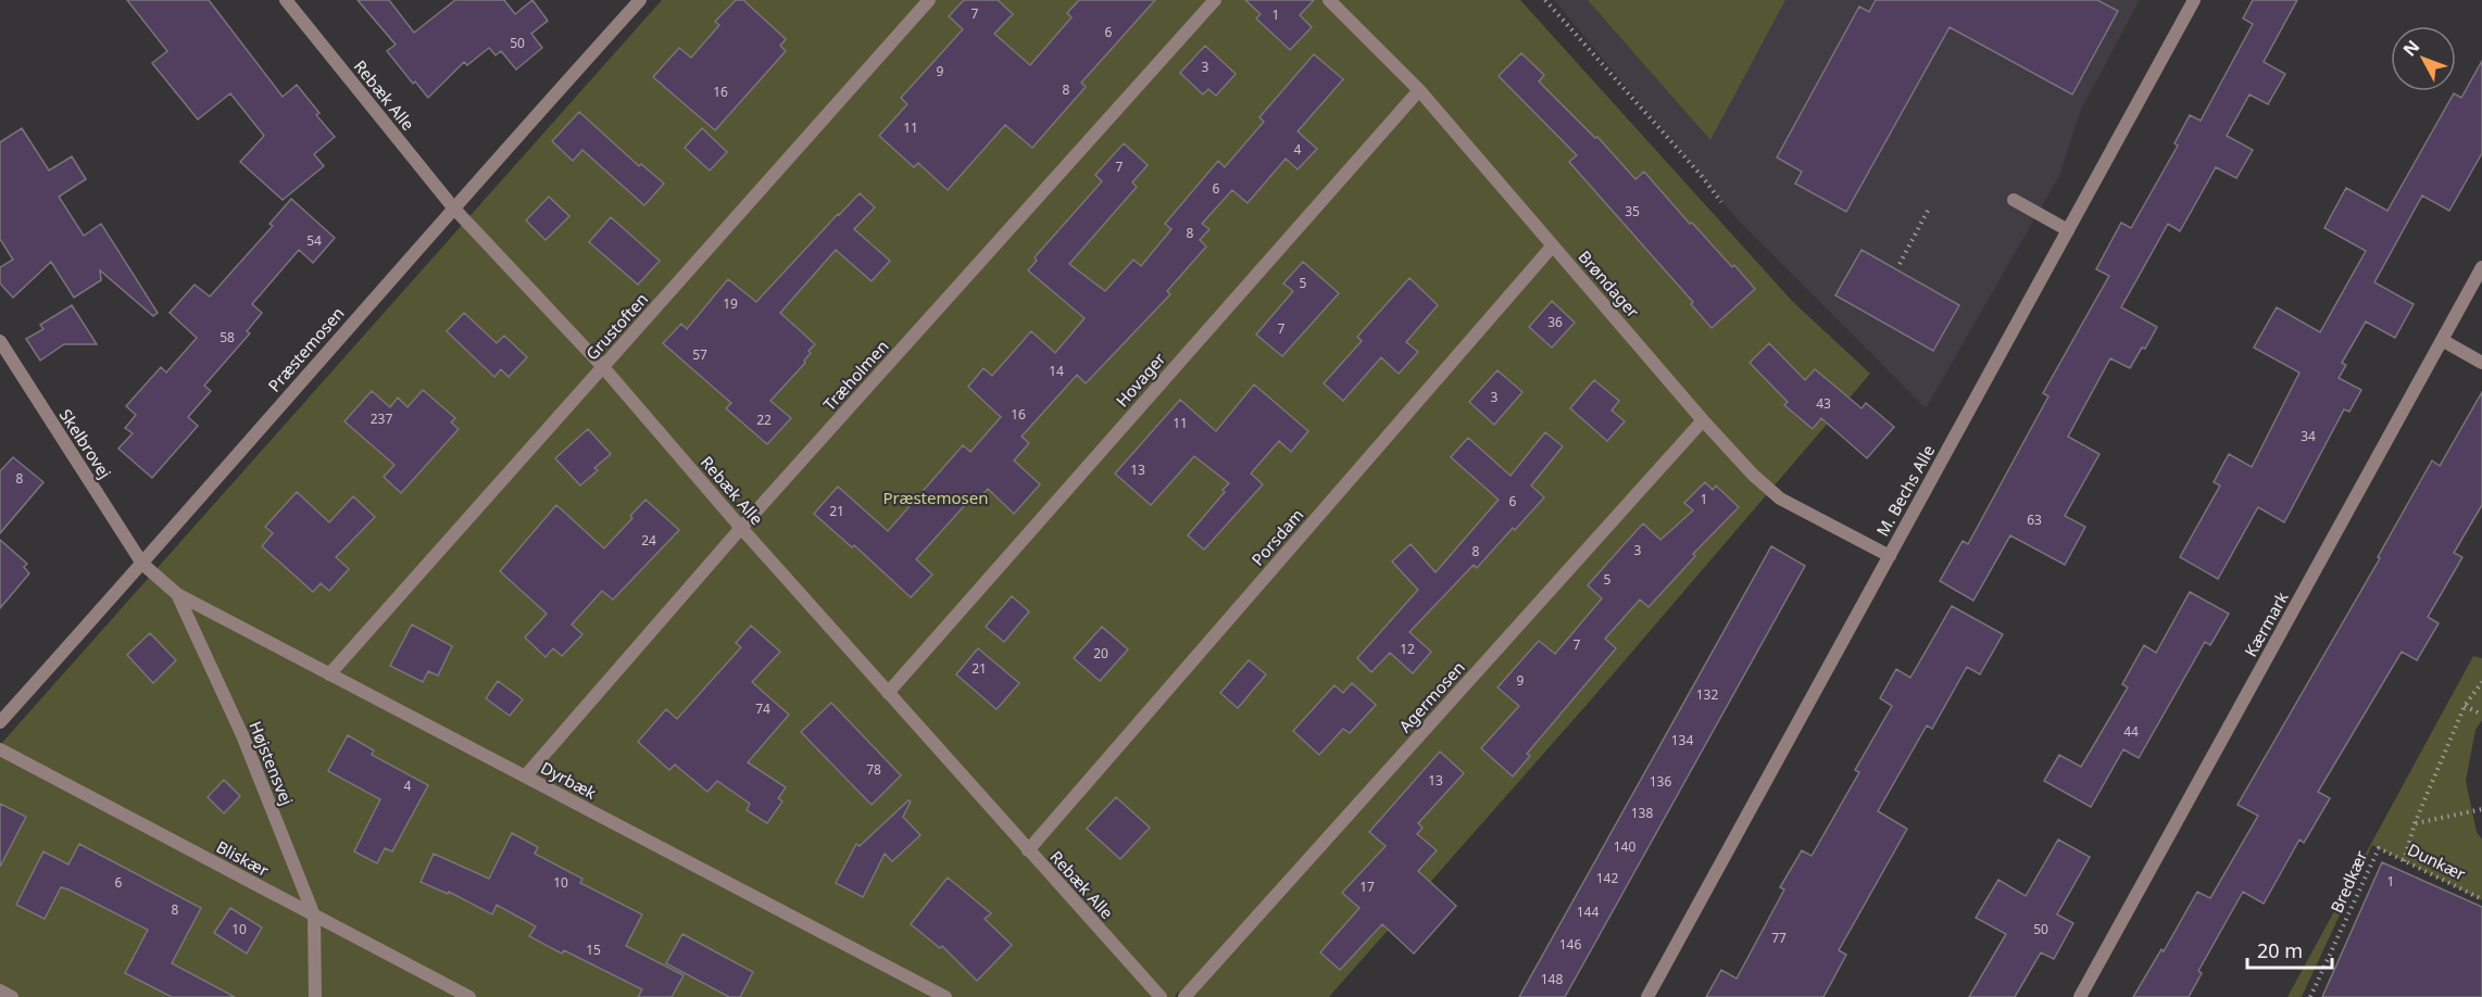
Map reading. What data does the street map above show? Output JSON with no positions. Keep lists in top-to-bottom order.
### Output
{
  "streets": {
    "street": [
      "Rebæk Alle",
      "Brøndager",
      "Grustoften",
      "Præstemosen",
      "Træholmen",
      "Hovager",
      "Skelbrovej",
      "M. Bechs Alle",
      "Porsdam",
      "Kærmark",
      "Agermosen",
      "Højstensvej",
      "Dyrbæk",
      "Bliskær"
    ],
    "path": ["Dunkær", "Bredkær"]
  },
  "crossings": [
    ["Rebæk Alle", "Grustoften"],
    ["Rebæk Alle", "Præstemosen"],
    ["Rebæk Alle", "Træholmen"],
    ["Rebæk Alle", "Hovager"],
    ["Rebæk Alle", "Porsdam"],
    ["Brøndager", "Hovager"],
    ["Brøndager", "M. Bechs Alle"],
    ["Brøndager", "Porsdam"],
    ["Brøndager", "Agermosen"],
    ["Grustoften", "Dyrbæk"],
    ["Præstemosen", "Skelbrovej"],
    ["Præstemosen", "Højstensvej"],
    ["Træholmen", "Dyrbæk"],
    ["Skelbrovej", "Højstensvej"],
    ["Højstensvej", "Dyrbæk"],
    ["Højstensvej", "Bliskær"],
    ["Dunkær", "Bredkær"]
  ],
  "parks": ["Præstemosen"],
  "house_numbers": [
    "7",
    "1",
    "6",
    "50",
    "3",
    "9",
    "8",
    "16",
    "11",
    "4",
    "7",
    "6",
    "35",
    "8",
    "54",
    "5",
    "19",
    "36",
    "7",
    "58",
    "57",
    "14",
    "3",
    "43",
    "16",
    "237",
    "22",
    "11",
    "34",
    "13",
    "8",
    "1",
    "6",
    "21",
    "63",
    "24",
    "3",
    "8",
    "5",
    "7",
    "12",
    "20",
    "21",
    "9",
    "132",
    "74",
    "44",
    "134",
    "78",
    "13",
    "136",
    "4",
    "138",
    "140",
    "142",
    "1",
    "6",
    "10",
    "17",
    "8",
    "144",
    "10",
    "50",
    "77",
    "146",
    "15",
    "148"
  ],
  "scale_bar": "20 m",
  "north": "top left"
}
